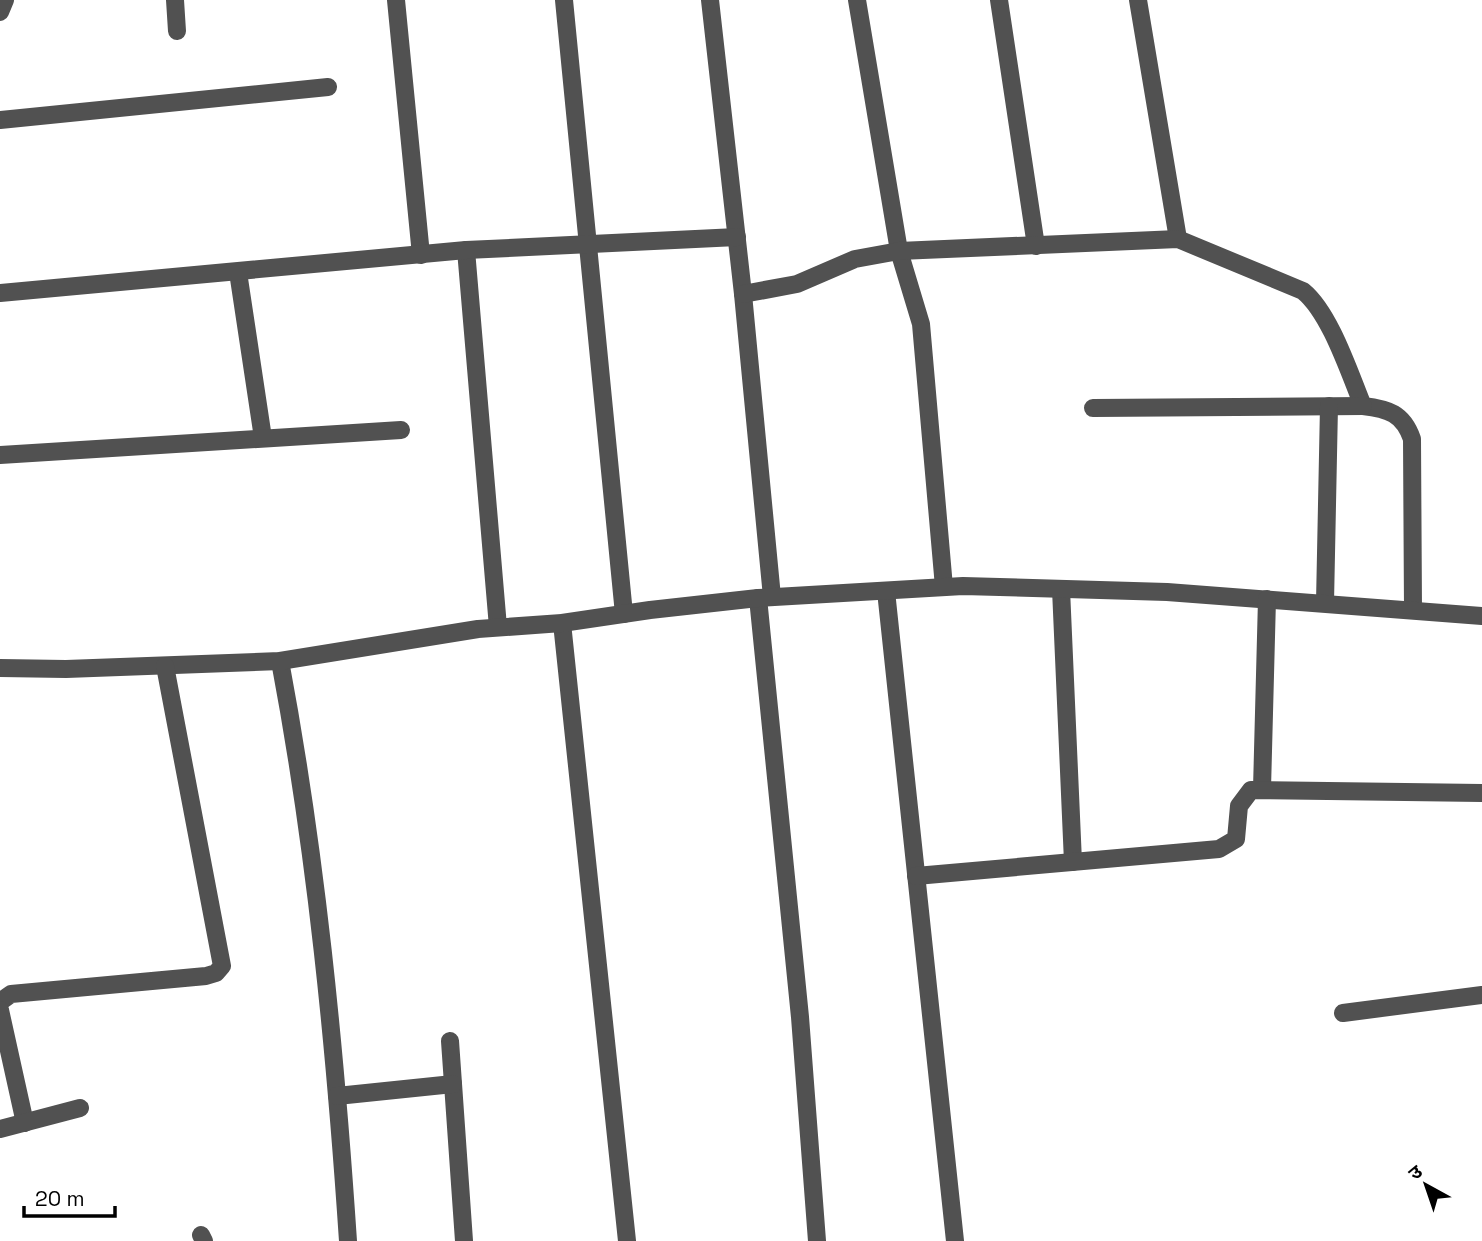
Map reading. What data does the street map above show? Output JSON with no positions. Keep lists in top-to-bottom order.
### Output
{
  "scale_bar": "20 m",
  "north": "top left"
}
